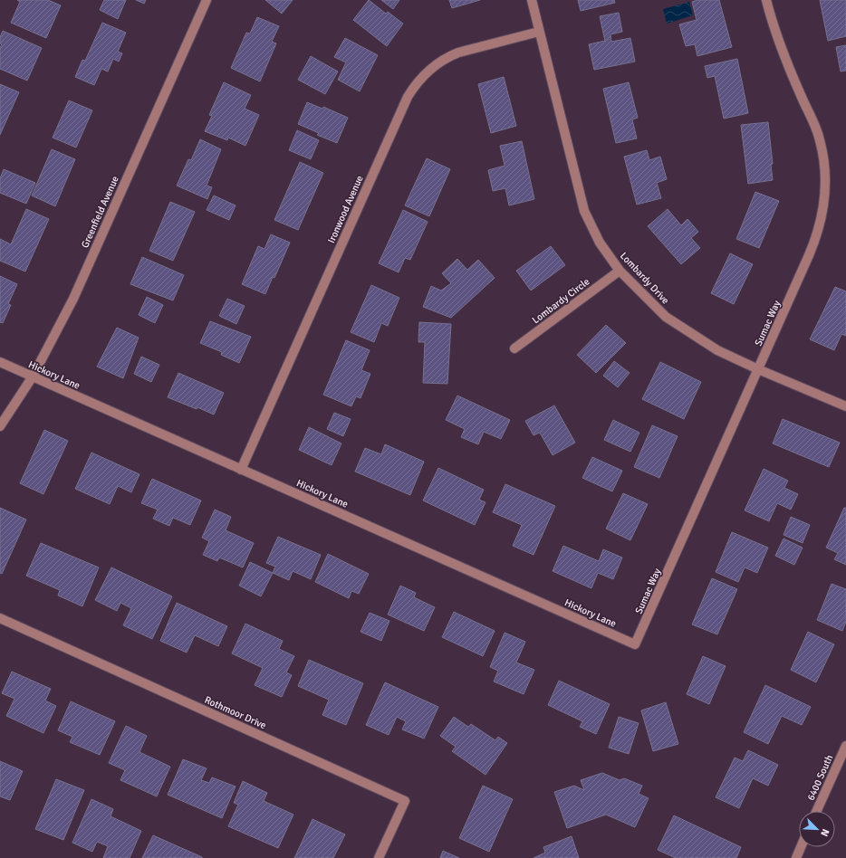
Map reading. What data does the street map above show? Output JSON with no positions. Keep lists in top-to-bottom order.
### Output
{
  "streets": {
    "street": [
      "Ironwood Avenue",
      "Greenfield Avenue",
      "Lombardy Drive",
      "Lombardy Circle",
      "Sumac Way",
      "Hickory Lane",
      "Rothmoor Drive",
      "6400 South"
    ]
  },
  "crossings": [
    ["Ironwood Avenue", "Lombardy Drive"],
    ["Ironwood Avenue", "Hickory Lane"],
    ["Greenfield Avenue", "Hickory Lane"],
    ["Lombardy Drive", "Lombardy Circle"],
    ["Lombardy Drive", "Sumac Way"],
    ["Sumac Way", "Hickory Lane"]
  ],
  "north": "bottom right"
}
